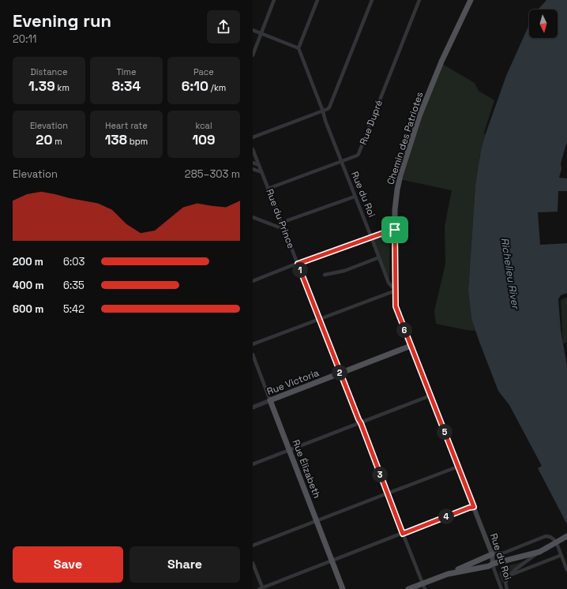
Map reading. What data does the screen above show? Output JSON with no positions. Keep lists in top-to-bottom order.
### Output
{
  "streets": {
    "main road": [
      "Chemin des Patriotes",
      "Rue du Roi",
      "Rue Victoria",
      "Rue Élizabeth"
    ],
    "street": ["Rue Dupré", "Rue du Prince"]
  },
  "crossings": [
    ["Rue Dupré", "Rue du Roi"],
    ["Rue Dupré", "Rue du Prince"],
    ["Chemin des Patriotes", "Rue du Roi"],
    ["Rue du Roi", "Rue Victoria"],
    ["Rue du Prince", "Rue Victoria"],
    ["Rue Victoria", "Rue Élizabeth"]
  ],
  "water": ["Richelieu River"],
  "north": "bottom",
  "page": {
    "heading": ["Evening run", "20:11"],
    "stats": [
      ["Distance", "1.39 km"],
      ["Time", "8:34"],
      ["Pace", "6:10 /km"],
      ["Elevation", "20 m"],
      ["Heart rate", "138 bpm"],
      ["kcal", "109"]
    ],
    "chart": ["Elevation", "285–303 m"],
    "list": [
      {
        "name": "200 m",
        "note": "6:03"
      },
      {
        "name": "400 m",
        "note": "6:35"
      },
      {
        "name": "600 m",
        "note": "5:42"
      }
    ],
    "pins": [
      "1",
      "6",
      "2",
      "5",
      "3",
      "4"
    ],
    "buttons": ["Save", "Share"]
  }
}
